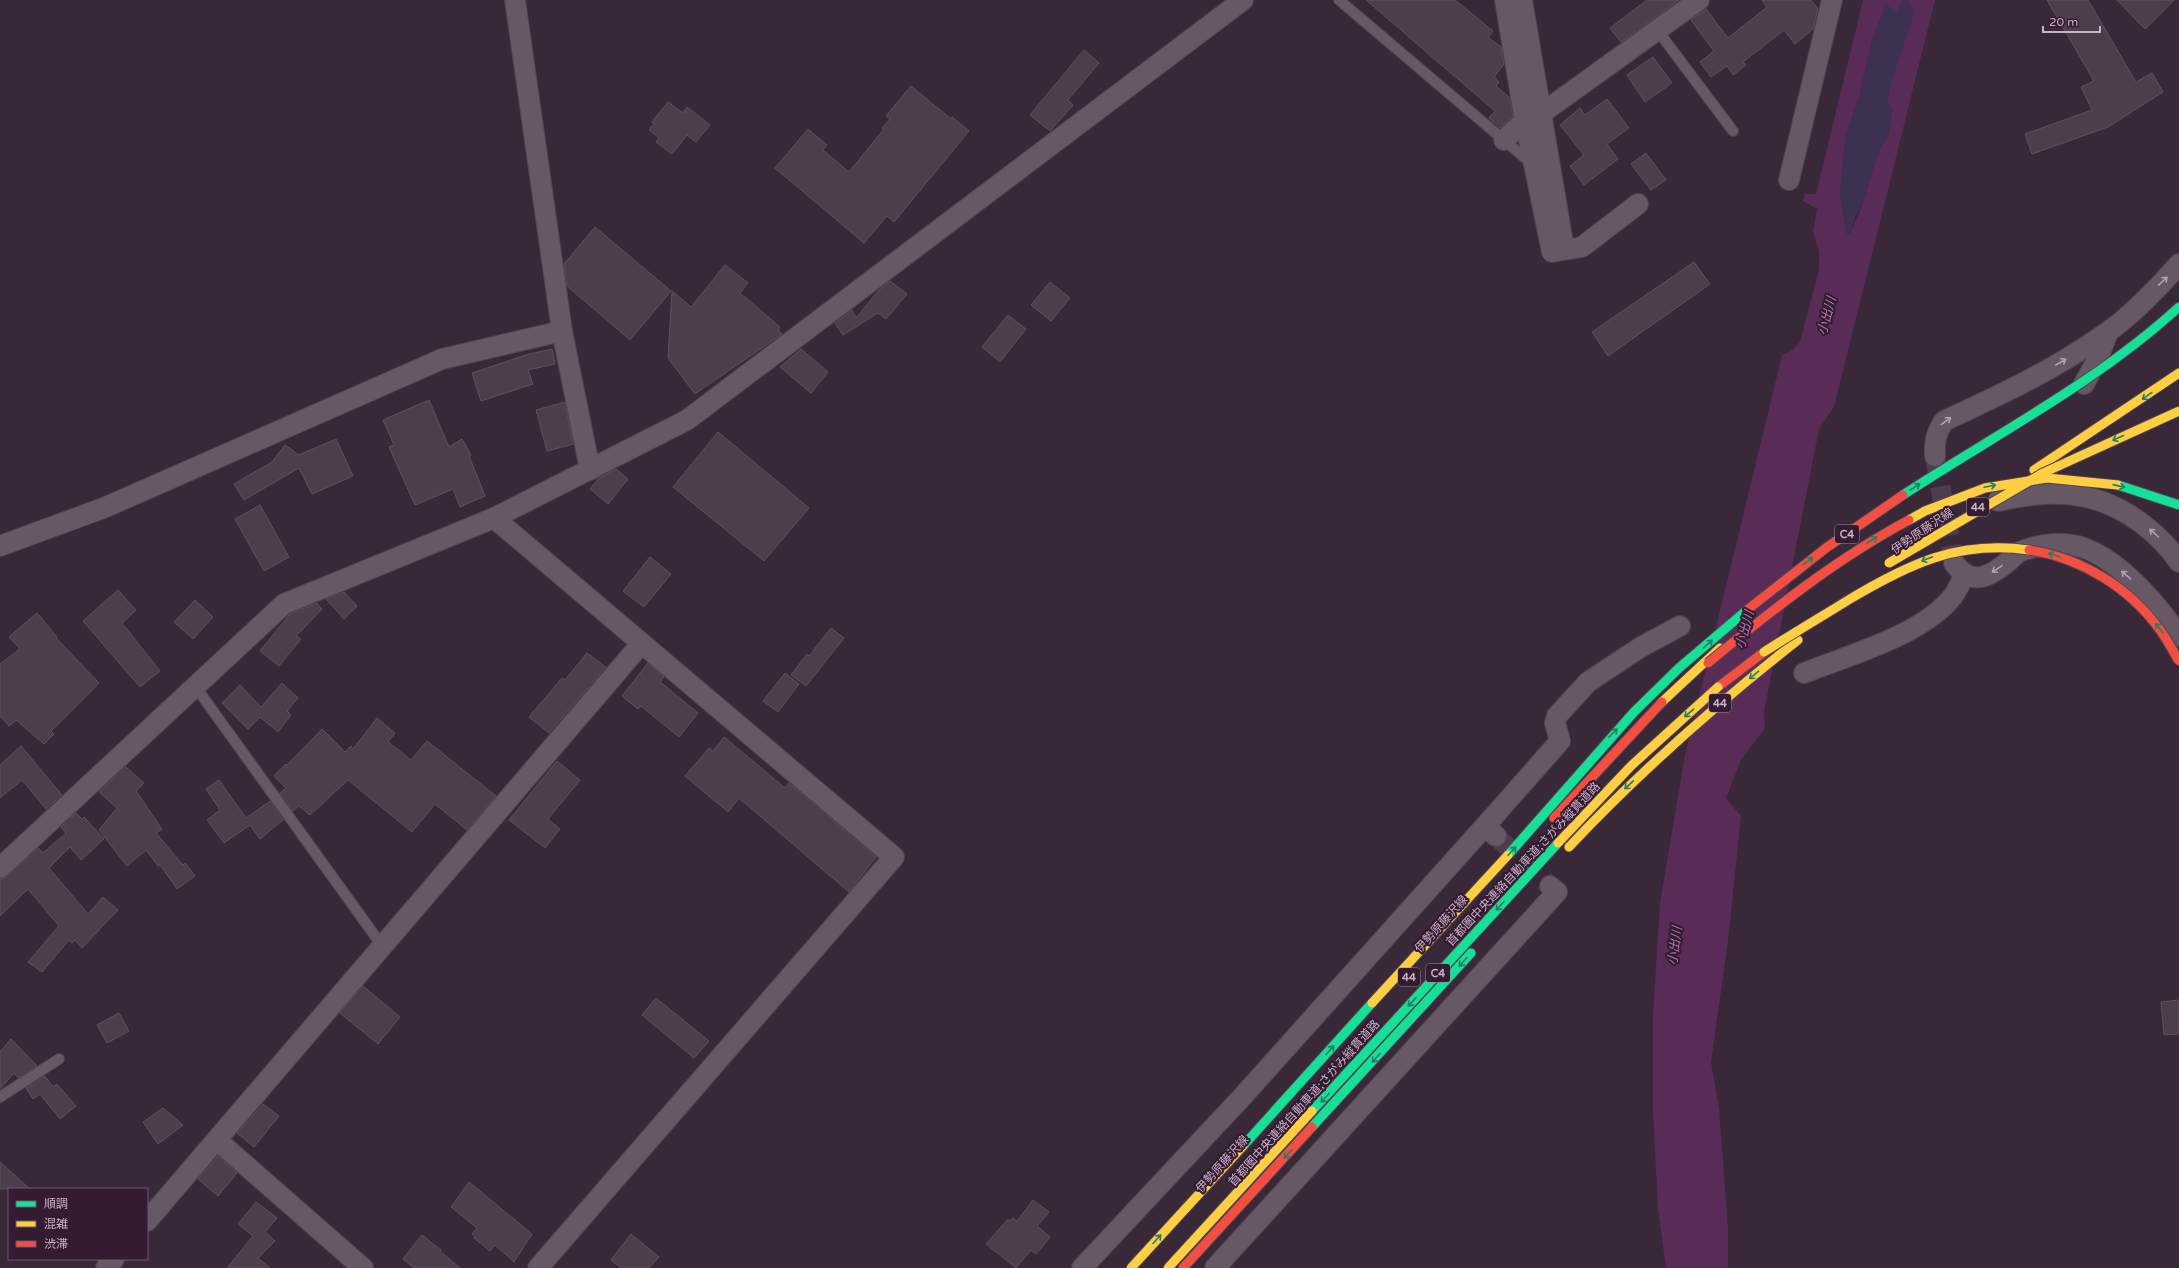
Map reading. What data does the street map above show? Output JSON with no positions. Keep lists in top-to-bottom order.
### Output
{
  "streets": {
    "main road": [
      "44",
      "伊勢原藤沢線",
      "C4",
      "首都圏中央連絡自動車道;さがみ縦貫道路"
    ]
  },
  "crossings": [
    ["C4", "首都圏中央連絡自動車道;さがみ縦貫道路"]
  ],
  "water": ["小出川"],
  "legend": ["順調", "混雑", "渋滞"],
  "scale_bar": "20 m"
}
